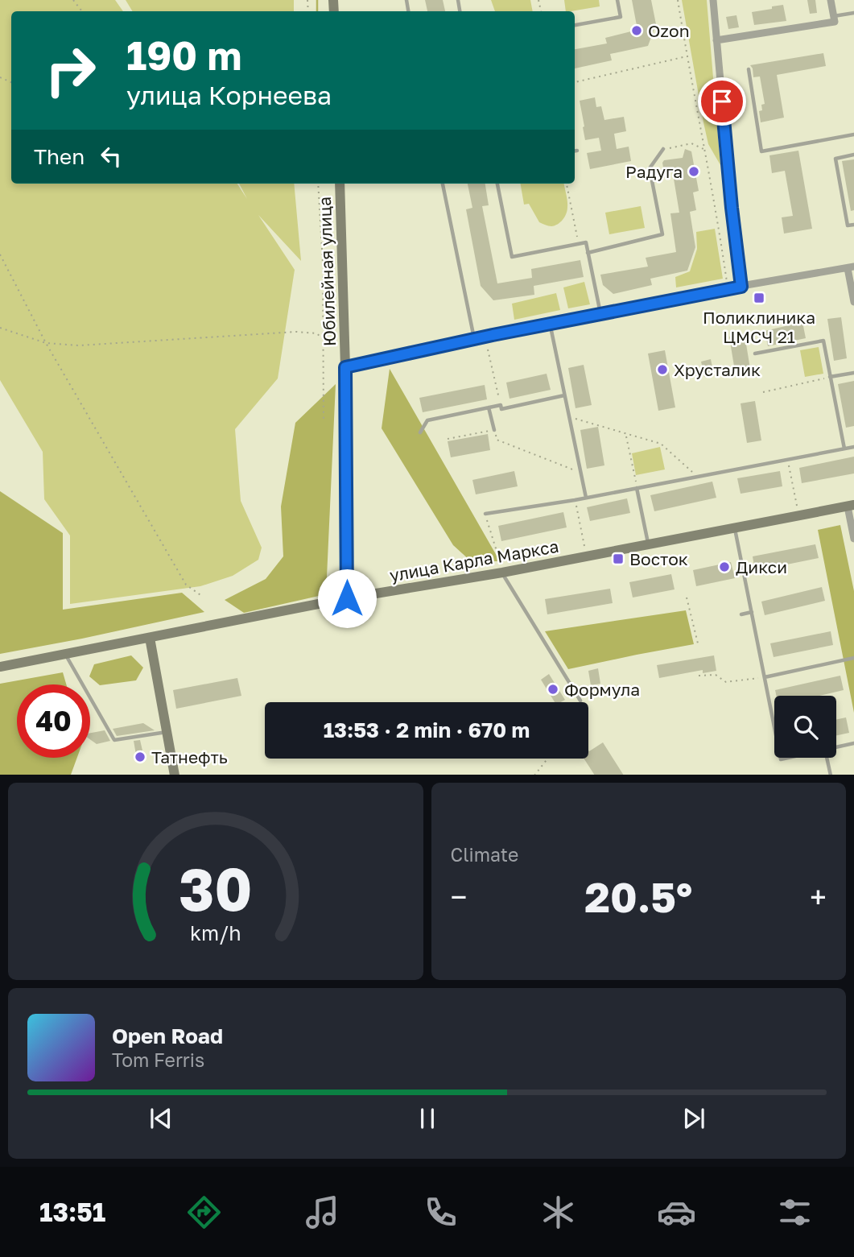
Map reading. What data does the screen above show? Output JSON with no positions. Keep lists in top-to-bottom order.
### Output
{
  "streets": {
    "main road": ["Юбилейная улица", "улица Карла Маркса"]
  },
  "crossings": [
    ["Юбилейная улица", "улица Карла Маркса"]
  ],
  "places": {
    "other": [
      "Ozon",
      "Радуга",
      "Хрусталик",
      "Дикси",
      "Формула",
      "Татнефть"
    ],
    "transit": ["Поликлиника ЦМСЧ 21", "Восток"]
  },
  "page": {
    "turn": ["190 m", "улица Корнеева"],
    "then": "Then",
    "limit": "40",
    "trip": "13:53 · 2 min · 670 m",
    "tile": "Climate",
    "heat": ["−", "20.5°", "+"],
    "song": ["Open Road", "Tom Ferris"],
    "tabs": "13:51",
    "gauge": ["30", "km/h"]
  }
}
